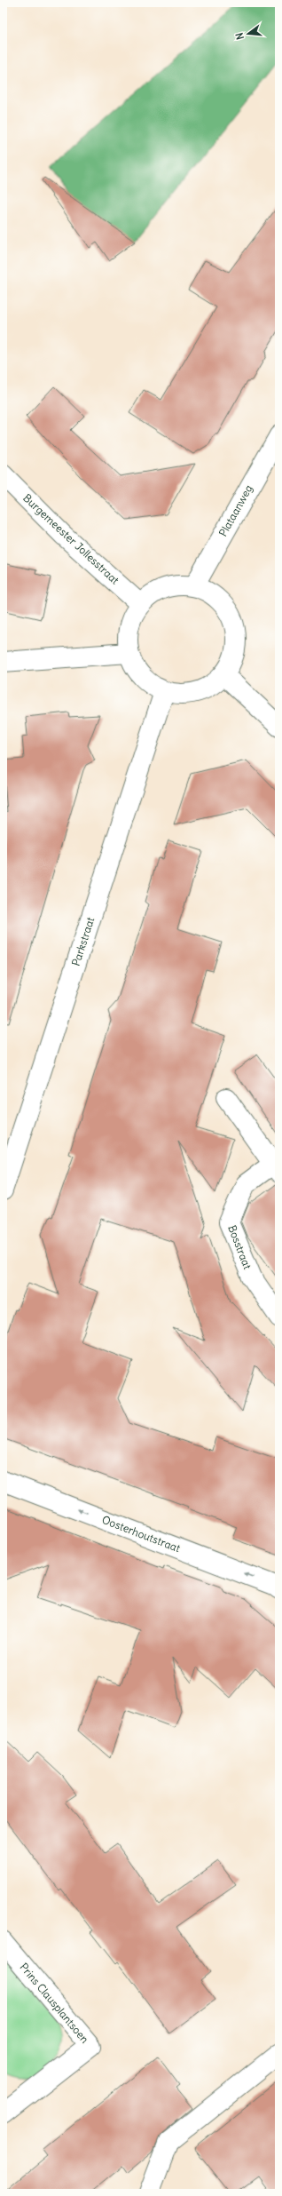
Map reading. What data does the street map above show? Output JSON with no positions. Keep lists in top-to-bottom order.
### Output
{
  "streets": {
    "street": [
      "Plataanweg",
      "Burgemeester Jollesstraat",
      "Parkstraat",
      "Bosstraat",
      "Oosterhoutstraat",
      "Prins Clausplantsoen"
    ]
  },
  "crossings": [
    ["Plataanweg", "Burgemeester Jollesstraat"],
    ["Plataanweg", "Parkstraat"],
    ["Burgemeester Jollesstraat", "Parkstraat"]
  ],
  "one_way": ["Oosterhoutstraat"],
  "north": "left"
}
